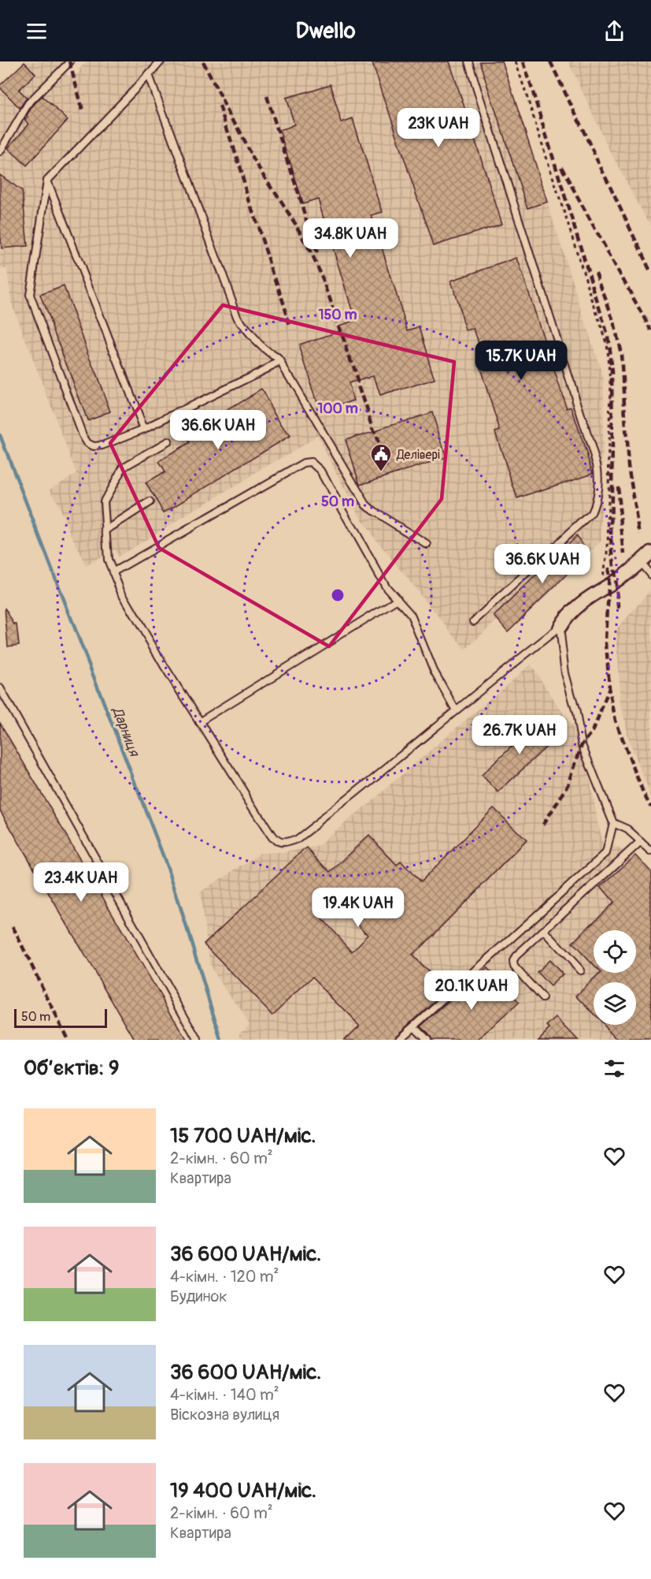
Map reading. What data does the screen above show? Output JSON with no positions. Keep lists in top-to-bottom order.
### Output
{
  "water": ["Дарниця"],
  "places": {
    "public building": ["Делівері"]
  },
  "scale_bar": "50 m",
  "page": {
    "header": "Dwello",
    "price": [
      "23K UAH",
      "34.8K UAH",
      "15.7K UAH",
      "36.6K UAH",
      "36.6K UAH",
      "26.7K UAH",
      "23.4K UAH",
      "19.4K UAH",
      "20.1K UAH"
    ],
    "scale": "50 m",
    "heading": "Об’єктів: 9",
    "list": [
      {
        "name": "15 700 UAH/міс.",
        "note": "2-кімн. · 60 m² · Квартира"
      },
      {
        "name": "36 600 UAH/міс.",
        "note": "4-кімн. · 120 m² · Будинок"
      },
      {
        "name": "36 600 UAH/міс.",
        "note": "4-кімн. · 140 m² · Віскозна вулиця"
      },
      {
        "name": "19 400 UAH/міс.",
        "note": "2-кімн. · 60 m² · Квартира"
      }
    ]
  },
  "rings": ["150 m", "100 m", "50 m"]
}
